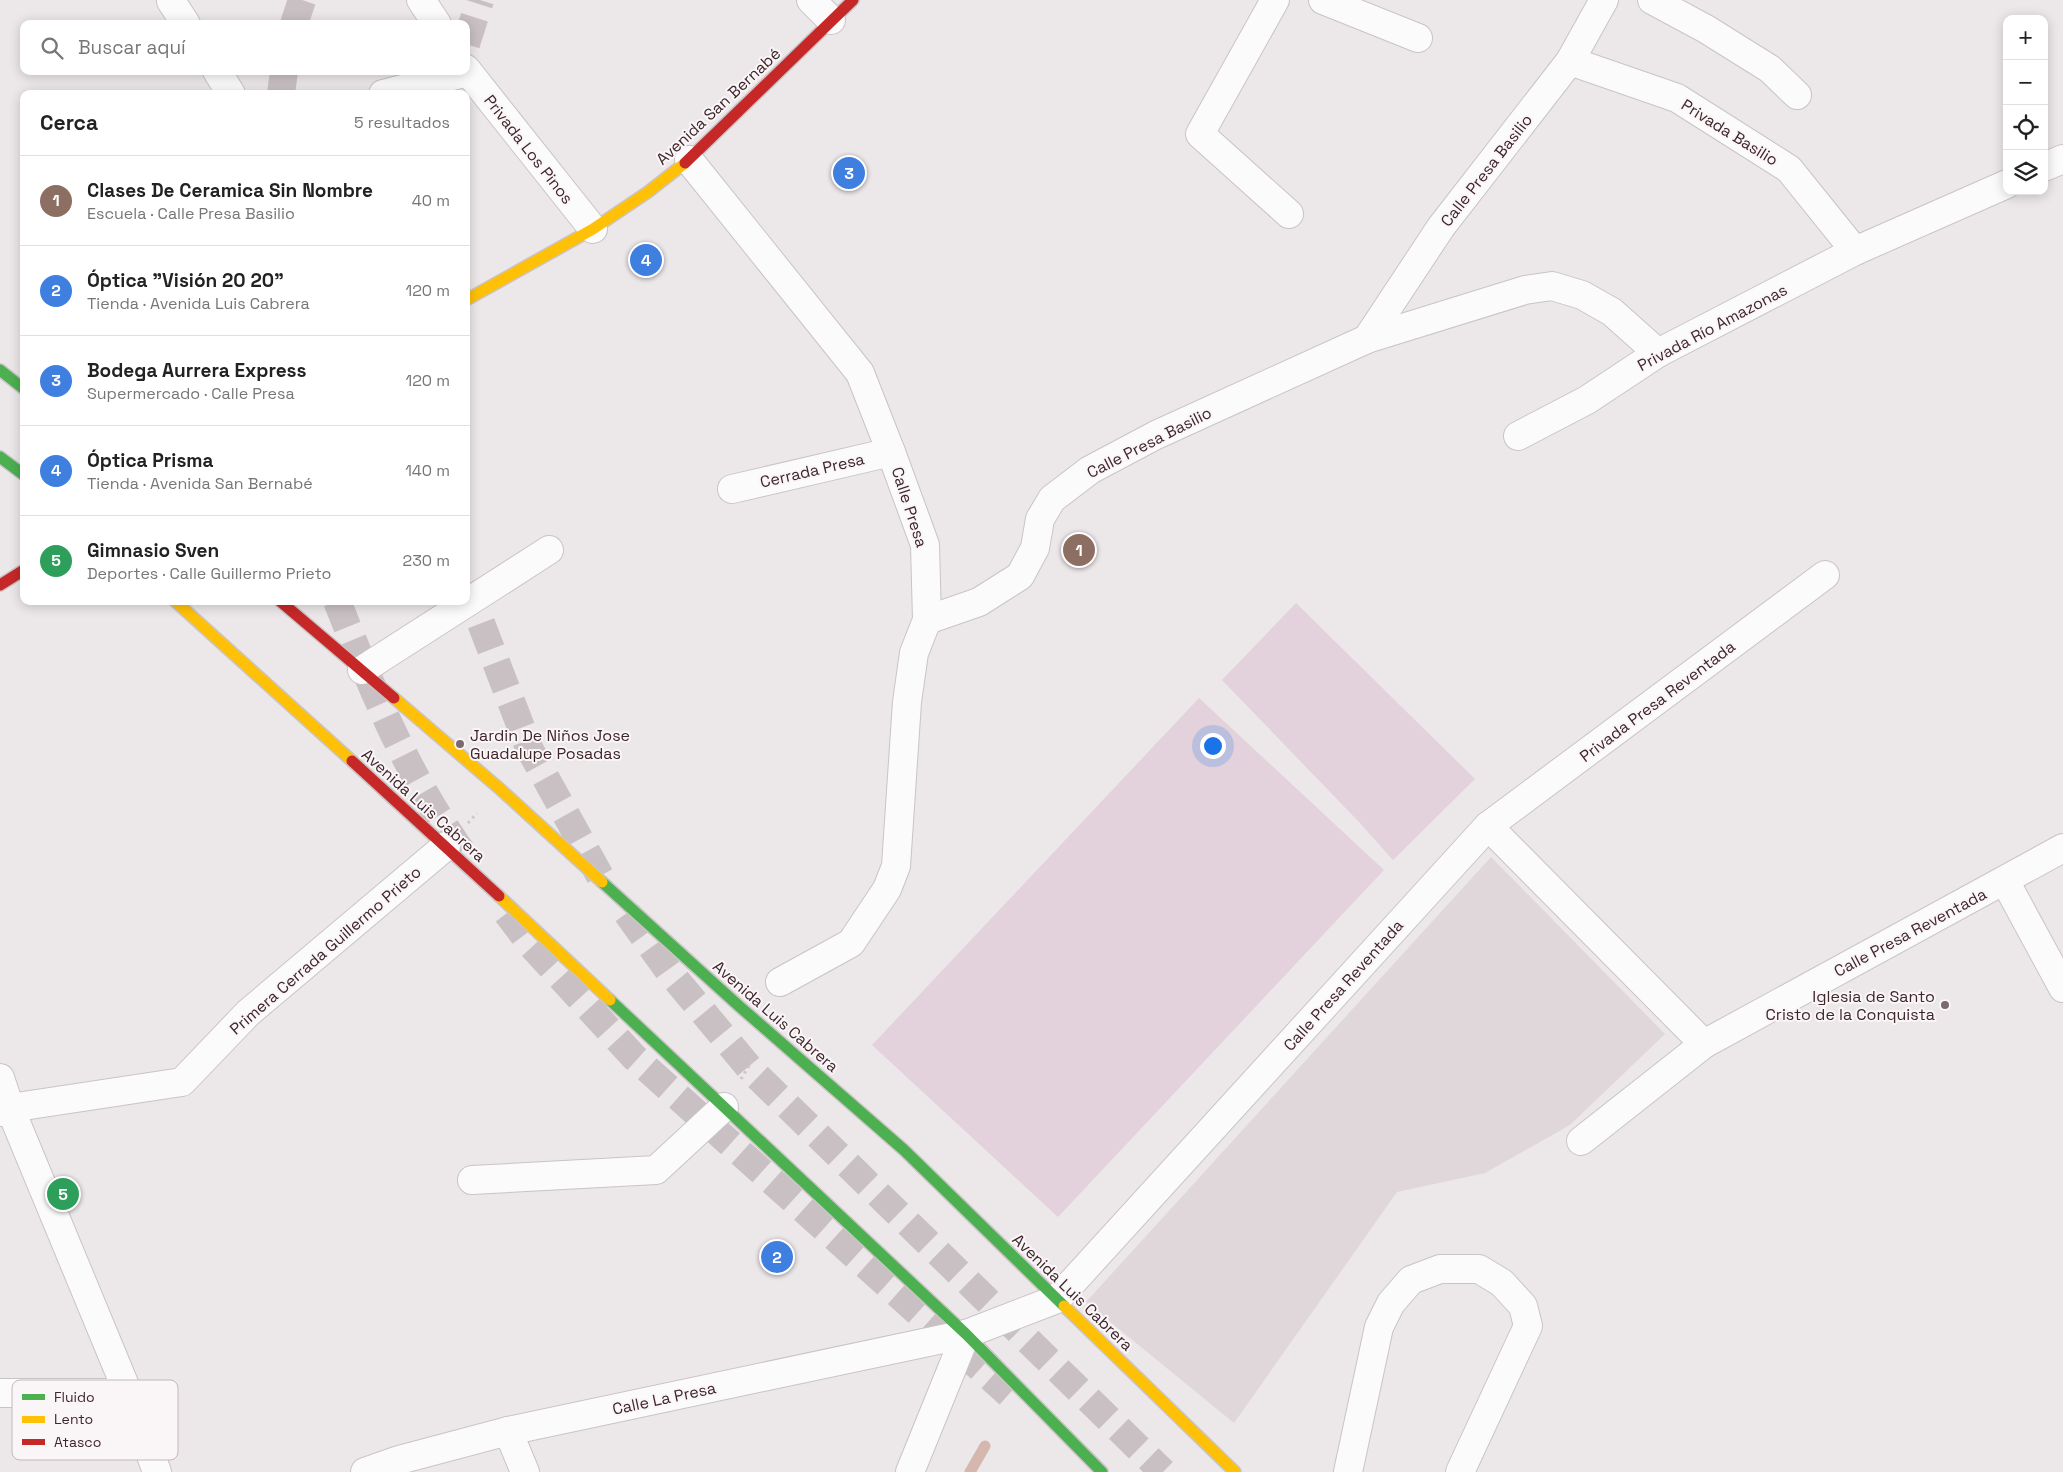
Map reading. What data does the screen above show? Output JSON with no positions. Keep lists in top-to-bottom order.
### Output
{
  "streets": {
    "main road": ["Avenida San Bernabé", "Avenida Luis Cabrera"],
    "street": [
      "Privada Basilio",
      "Privada Los Pinos",
      "Calle Presa Basilio",
      "Privada Río Amazonas",
      "Cerrada Presa",
      "Calle Presa",
      "Privada Presa Reventada",
      "Calle Presa Reventada",
      "Primera Cerrada Guillermo Prieto",
      "Calle La Presa"
    ]
  },
  "crossings": [
    ["Avenida San Bernabé", "Privada Los Pinos"],
    ["Avenida San Bernabé", "Calle Presa"],
    ["Privada Basilio", "Calle Presa Basilio"],
    ["Privada Basilio", "Privada Río Amazonas"],
    ["Calle Presa Basilio", "Privada Río Amazonas"],
    ["Calle Presa Basilio", "Calle Presa"],
    ["Cerrada Presa", "Calle Presa"],
    ["Privada Presa Reventada", "Calle Presa Reventada"],
    ["Avenida Luis Cabrera", "Calle Presa Reventada"],
    ["Avenida Luis Cabrera", "Primera Cerrada Guillermo Prieto"],
    ["Avenida Luis Cabrera", "Calle La Presa"],
    ["Calle Presa Reventada", "Calle La Presa"]
  ],
  "places": ["Jardin De Niños Jose Guadalupe Posadas", "Iglesia de Santo Cristo de la Conquista"],
  "legend": ["Fluido", "Lento", "Atasco"],
  "page": {
    "map_buttons": ["+", "−"],
    "search": "Buscar aquí",
    "heading": ["Cerca", "5 resultados"],
    "pins": [
      "3",
      "4",
      "1",
      "5",
      "2"
    ],
    "list": [
      {
        "mark": "1",
        "name": "Clases De Ceramica Sin Nombre",
        "note": "Escuela · Calle Presa Basilio",
        "value": "40 m"
      },
      {
        "mark": "2",
        "name": "Óptica \"Visión 20 20\"",
        "note": "Tienda · Avenida Luis Cabrera",
        "value": "120 m"
      },
      {
        "mark": "3",
        "name": "Bodega Aurrera Express",
        "note": "Supermercado · Calle Presa",
        "value": "120 m"
      },
      {
        "mark": "4",
        "name": "Óptica Prisma",
        "note": "Tienda · Avenida San Bernabé",
        "value": "140 m"
      },
      {
        "mark": "5",
        "name": "Gimnasio Sven",
        "note": "Deportes · Calle Guillermo Prieto",
        "value": "230 m"
      }
    ]
  }
}
